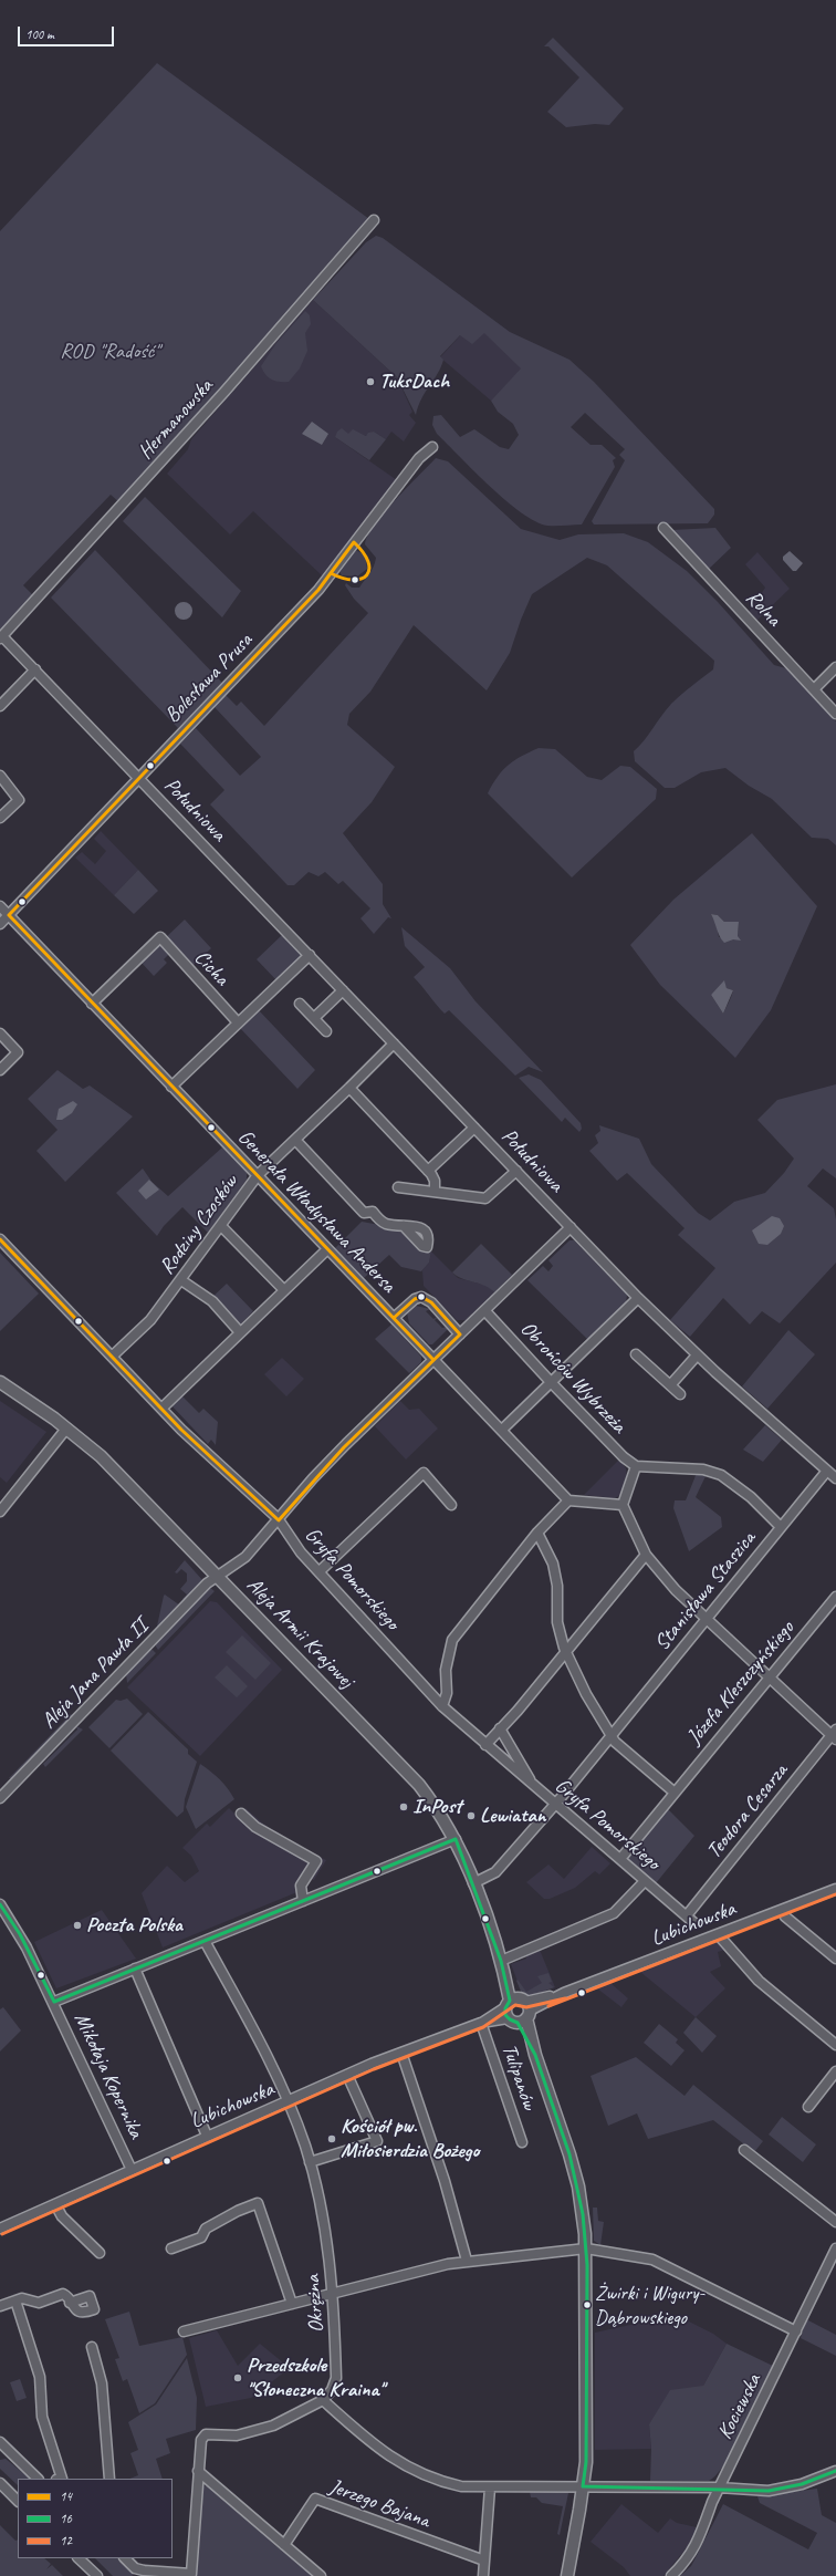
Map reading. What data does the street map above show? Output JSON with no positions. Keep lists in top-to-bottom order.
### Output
{
  "streets": {
    "main road": ["Aleja Armii Krajowej"],
    "street": [
      "Hermanowska",
      "Rolna",
      "Bolesława Prusa",
      "Południowa",
      "Cicha",
      "Generała Władysława Andersa",
      "Rodziny Czosków",
      "Obrońców Wybrzeża",
      "Gryfa Pomorskiego",
      "Stanisława Staszica",
      "Aleja Jana Pawła II",
      "Józefa Kleszczyńskiego",
      "Teodora Cesarza",
      "Lubichowska",
      "Mikołaja Kopernika",
      "Tulipanów",
      "Okrężna",
      "Kociewska",
      "Jerzego Bajana"
    ]
  },
  "crossings": [
    ["Hermanowska", "Południowa"],
    ["Bolesława Prusa", "Południowa"],
    ["Bolesława Prusa", "Generała Władysława Andersa"],
    ["Południowa", "Rodziny Czosków"],
    ["Południowa", "Stanisława Staszica"],
    ["Południowa", "Aleja Jana Pawła II"],
    ["Cicha", "Generała Władysława Andersa"],
    ["Generała Władysława Andersa", "Rodziny Czosków"],
    ["Generała Władysława Andersa", "Aleja Jana Pawła II"],
    ["Rodziny Czosków", "Gryfa Pomorskiego"],
    ["Obrońców Wybrzeża", "Aleja Jana Pawła II"],
    ["Gryfa Pomorskiego", "Stanisława Staszica"],
    ["Gryfa Pomorskiego", "Aleja Jana Pawła II"],
    ["Gryfa Pomorskiego", "Józefa Kleszczyńskiego"],
    ["Gryfa Pomorskiego", "Teodora Cesarza"],
    ["Stanisława Staszica", "Aleja Armii Krajowej"],
    ["Aleja Armii Krajowej", "Aleja Jana Pawła II"],
    ["Aleja Armii Krajowej", "Lubichowska"],
    ["Lubichowska", "Mikołaja Kopernika"],
    ["Lubichowska", "Tulipanów"],
    ["Lubichowska", "Okrężna"]
  ],
  "parks": ["ROD \"Radość\""],
  "places": [
    "TuksDach",
    "InPost",
    "Lewiatan",
    "Poczta Polska",
    "Kościół pw. Miłosierdzia Bożego",
    "Żwirki i Wigury- Dąbrowskiego",
    "Przedszkole \"Słoneczna Kraina\""
  ],
  "lines": ["transit line 14", "transit line 16", "transit line 12"],
  "legend": ["14", "16", "12"],
  "scale_bar": "100 m"
}
